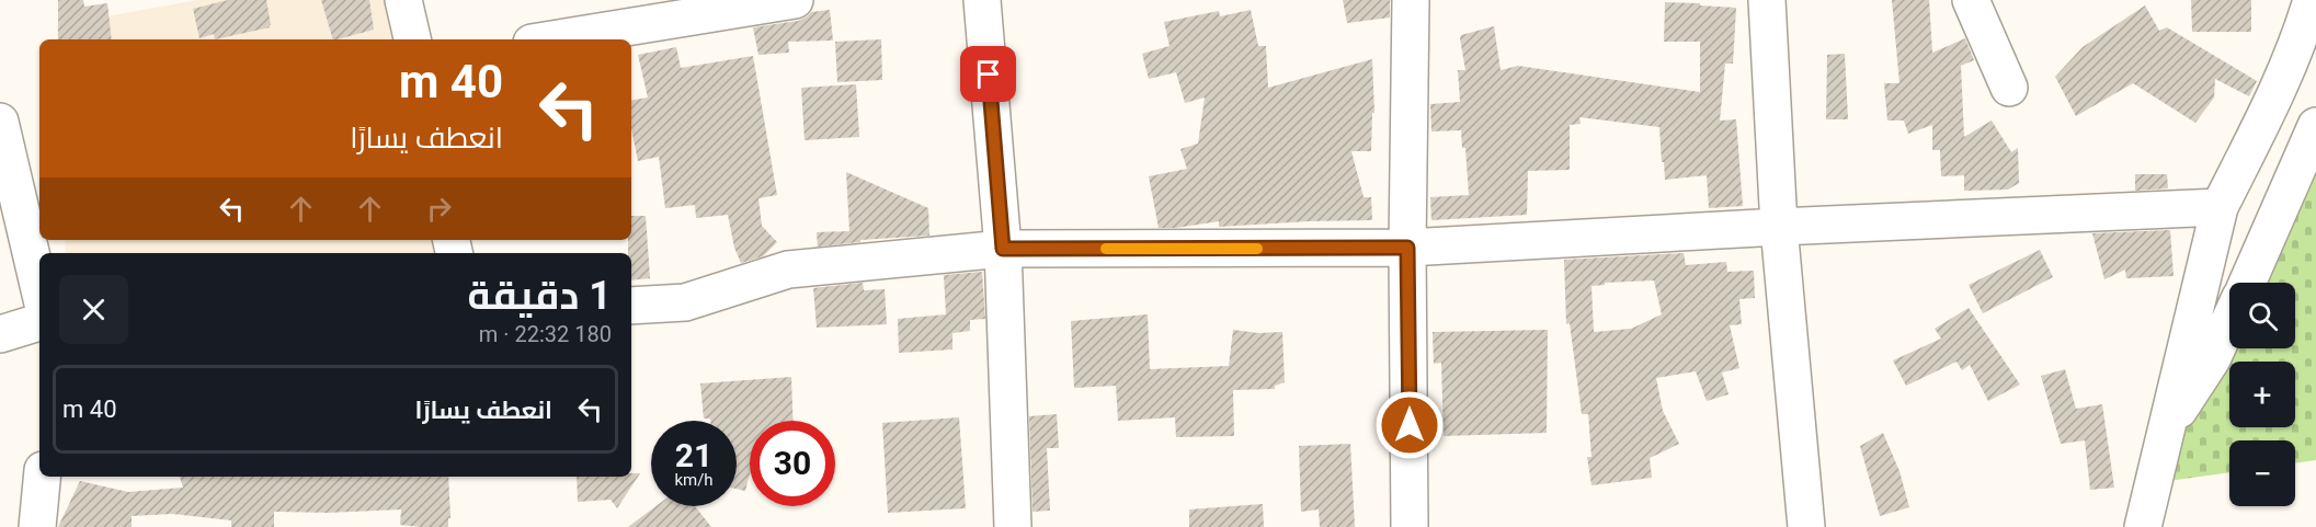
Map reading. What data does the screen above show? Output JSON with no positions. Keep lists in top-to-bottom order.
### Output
{
  "page": {
    "turn": ["40 m", "انعطف يسارًا"],
    "heading": ["1 دقيقة", "180 m · 22:32"],
    "map_buttons": ["+", "−"],
    "list": [
      {
        "name": "انعطف يسارًا",
        "value": "40 m"
      }
    ],
    "speed": "21 km/h",
    "limit": "30"
  }
}
